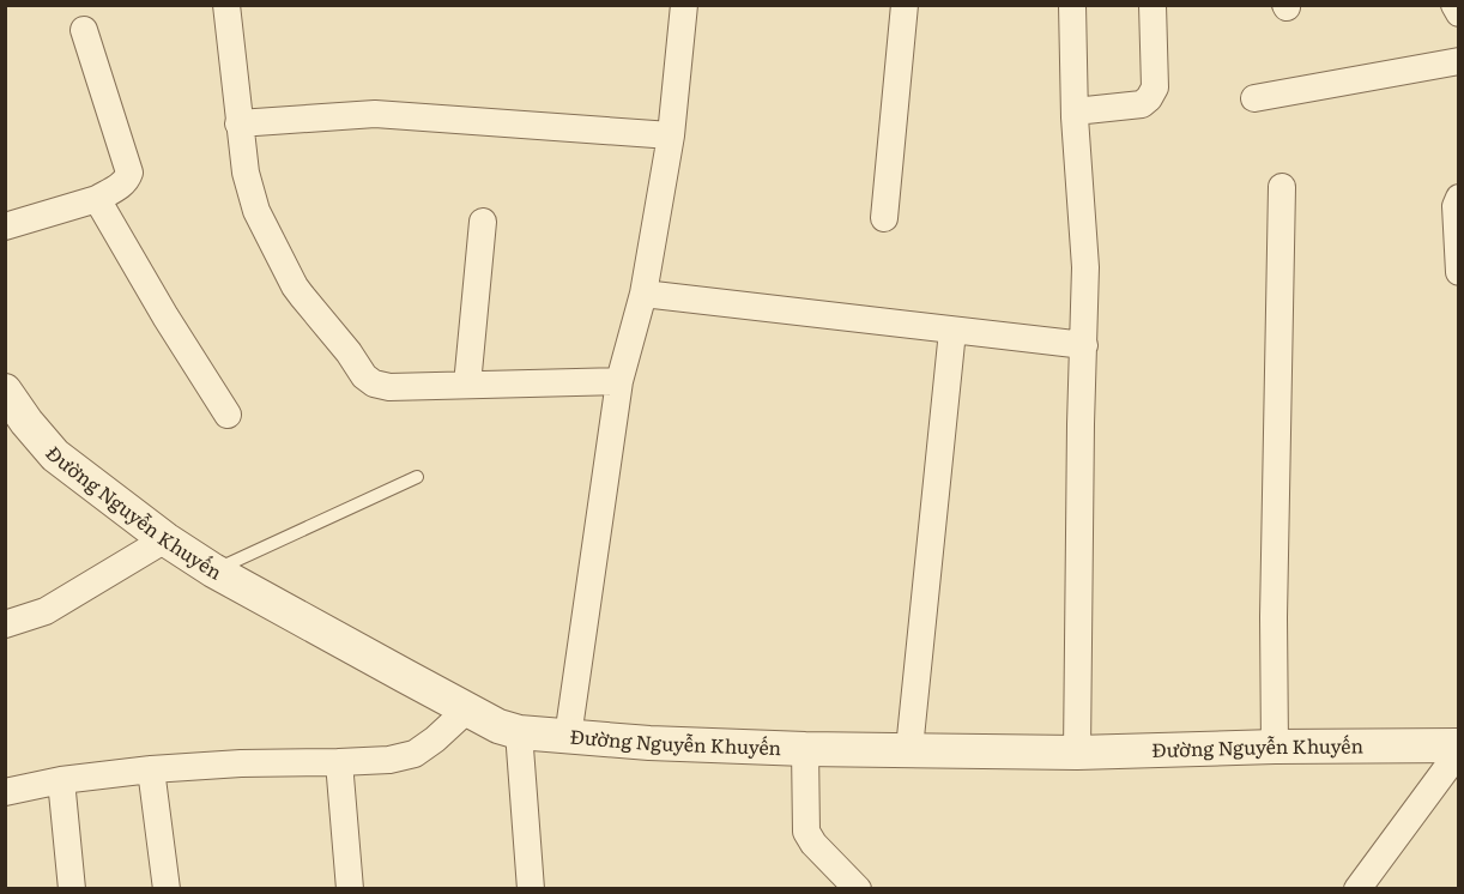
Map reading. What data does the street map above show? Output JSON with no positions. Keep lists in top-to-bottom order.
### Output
{
  "streets": {
    "street": ["Đường Nguyễn Khuyến"]
  }
}
